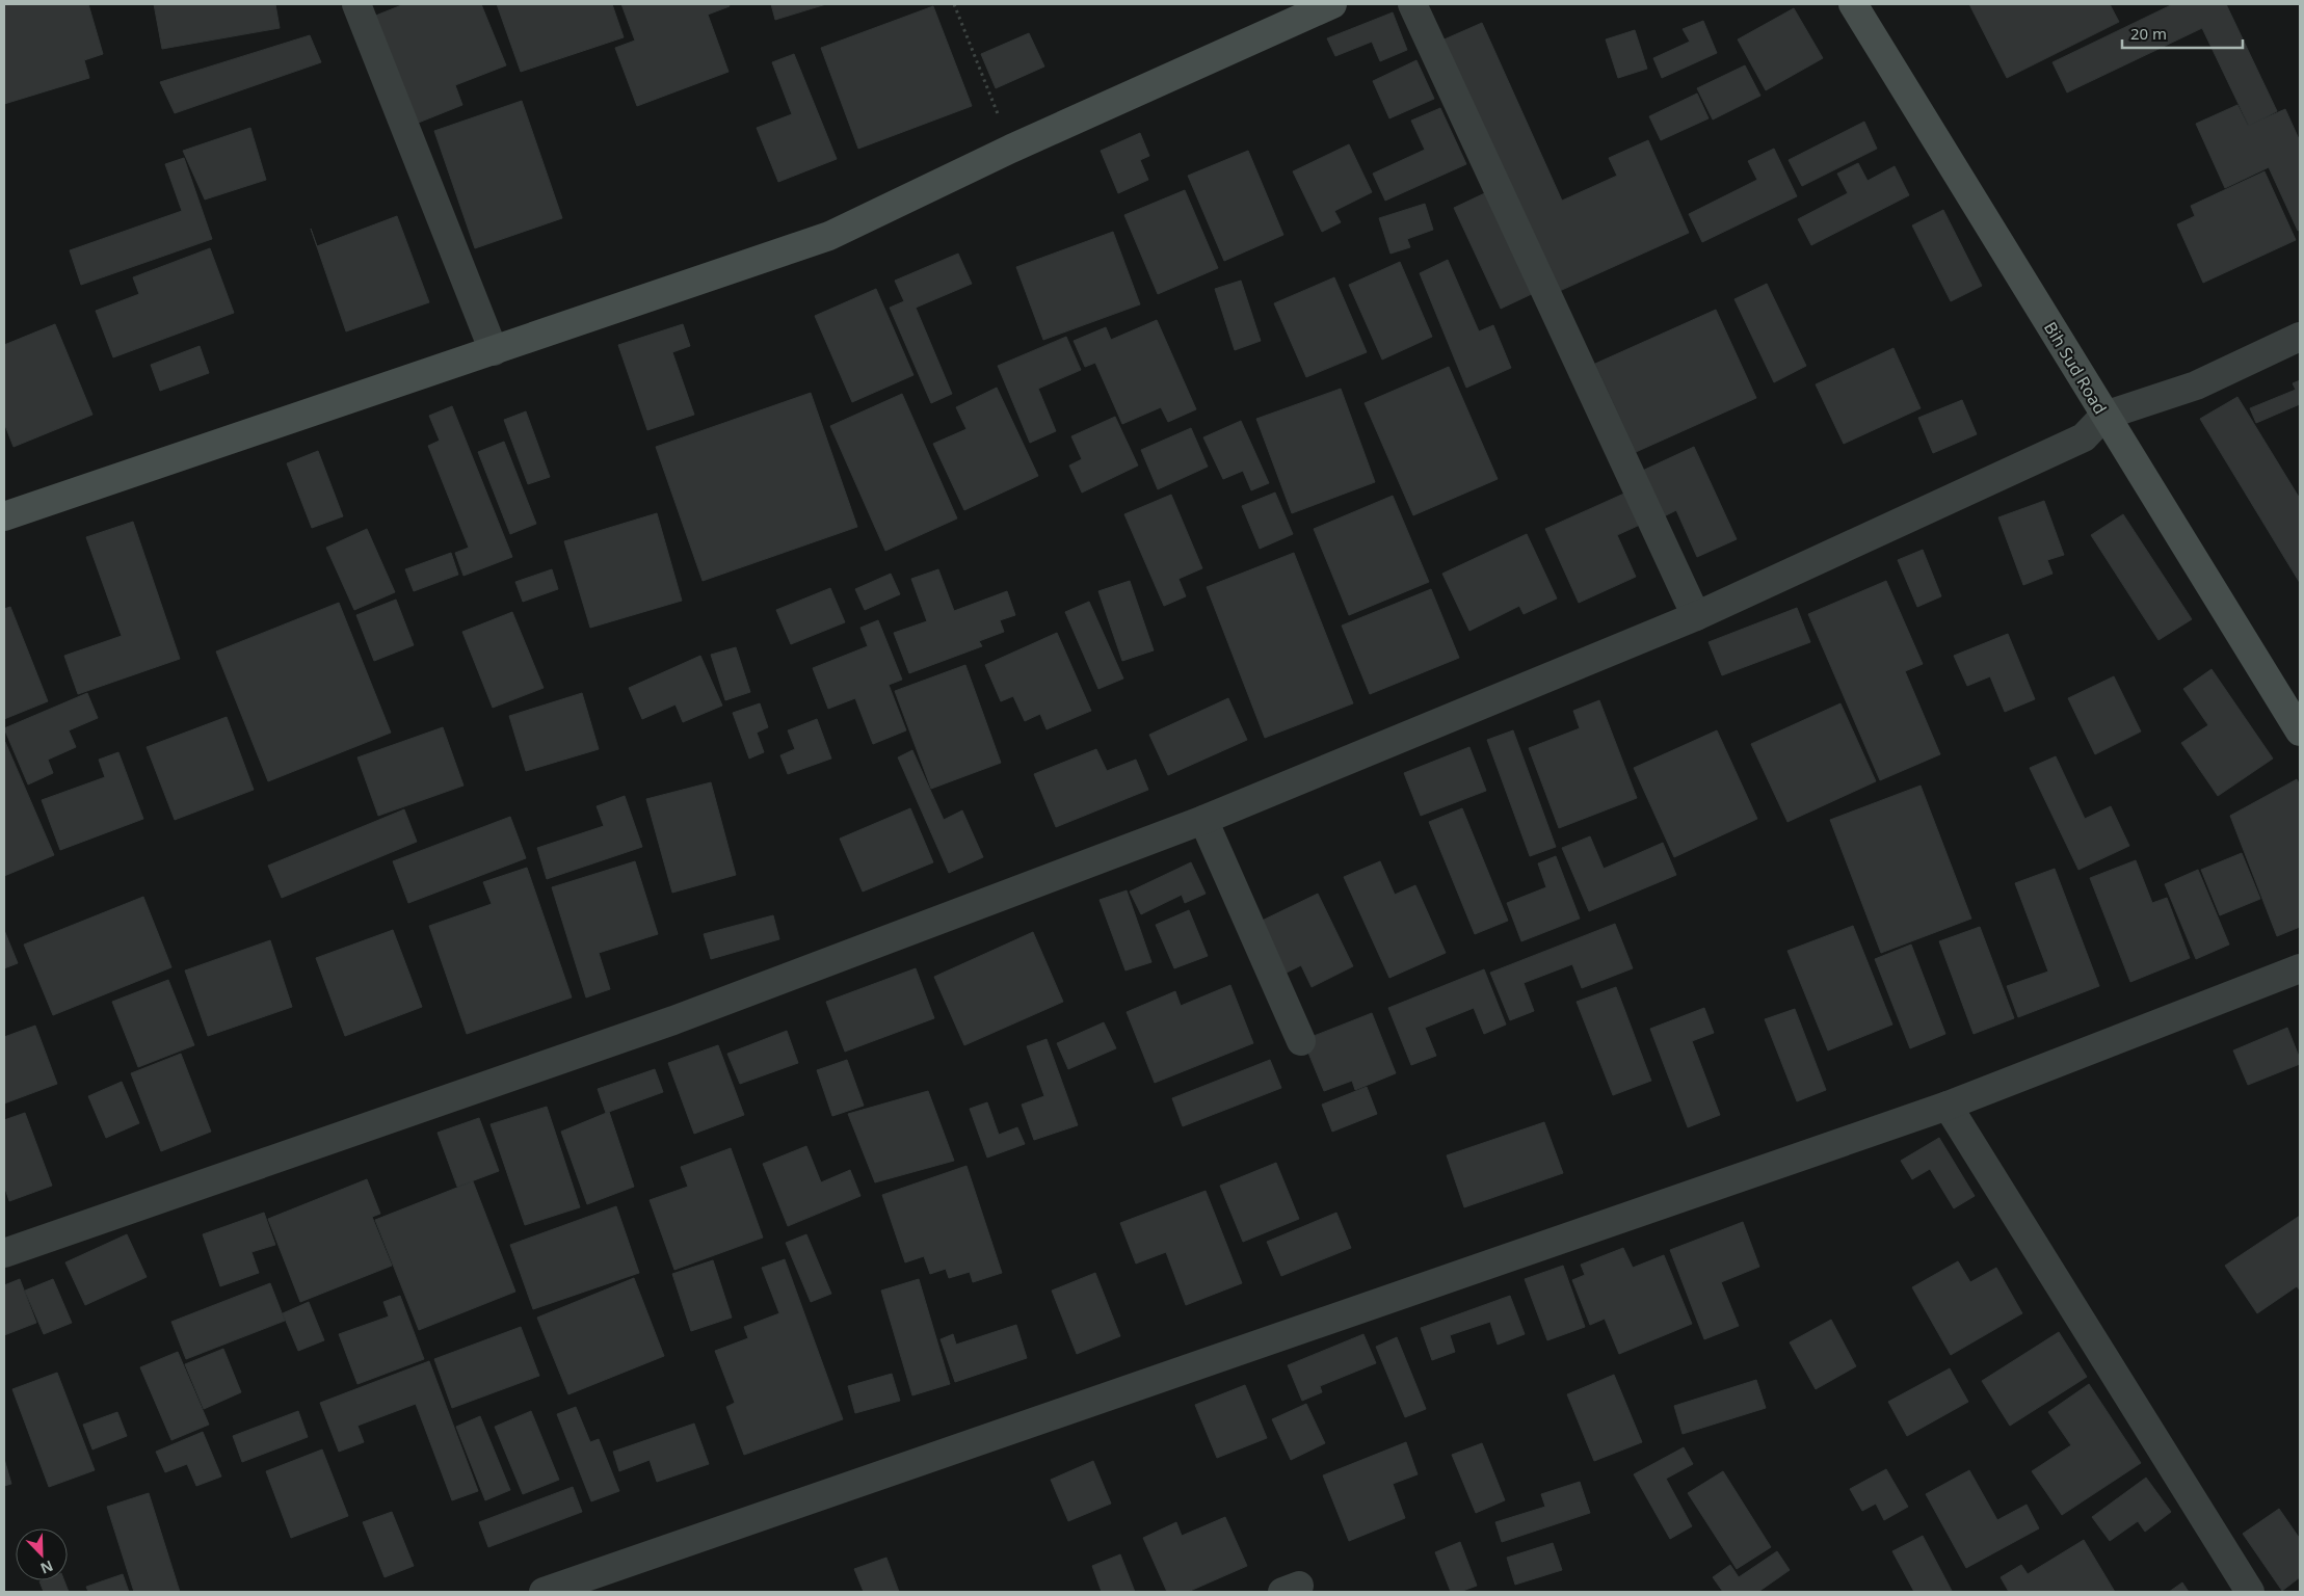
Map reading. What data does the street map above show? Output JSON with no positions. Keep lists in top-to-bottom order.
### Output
{
  "streets": {
    "main road": ["Bih Sud Road"]
  },
  "scale_bar": "20 m",
  "north": "bottom right"
}
